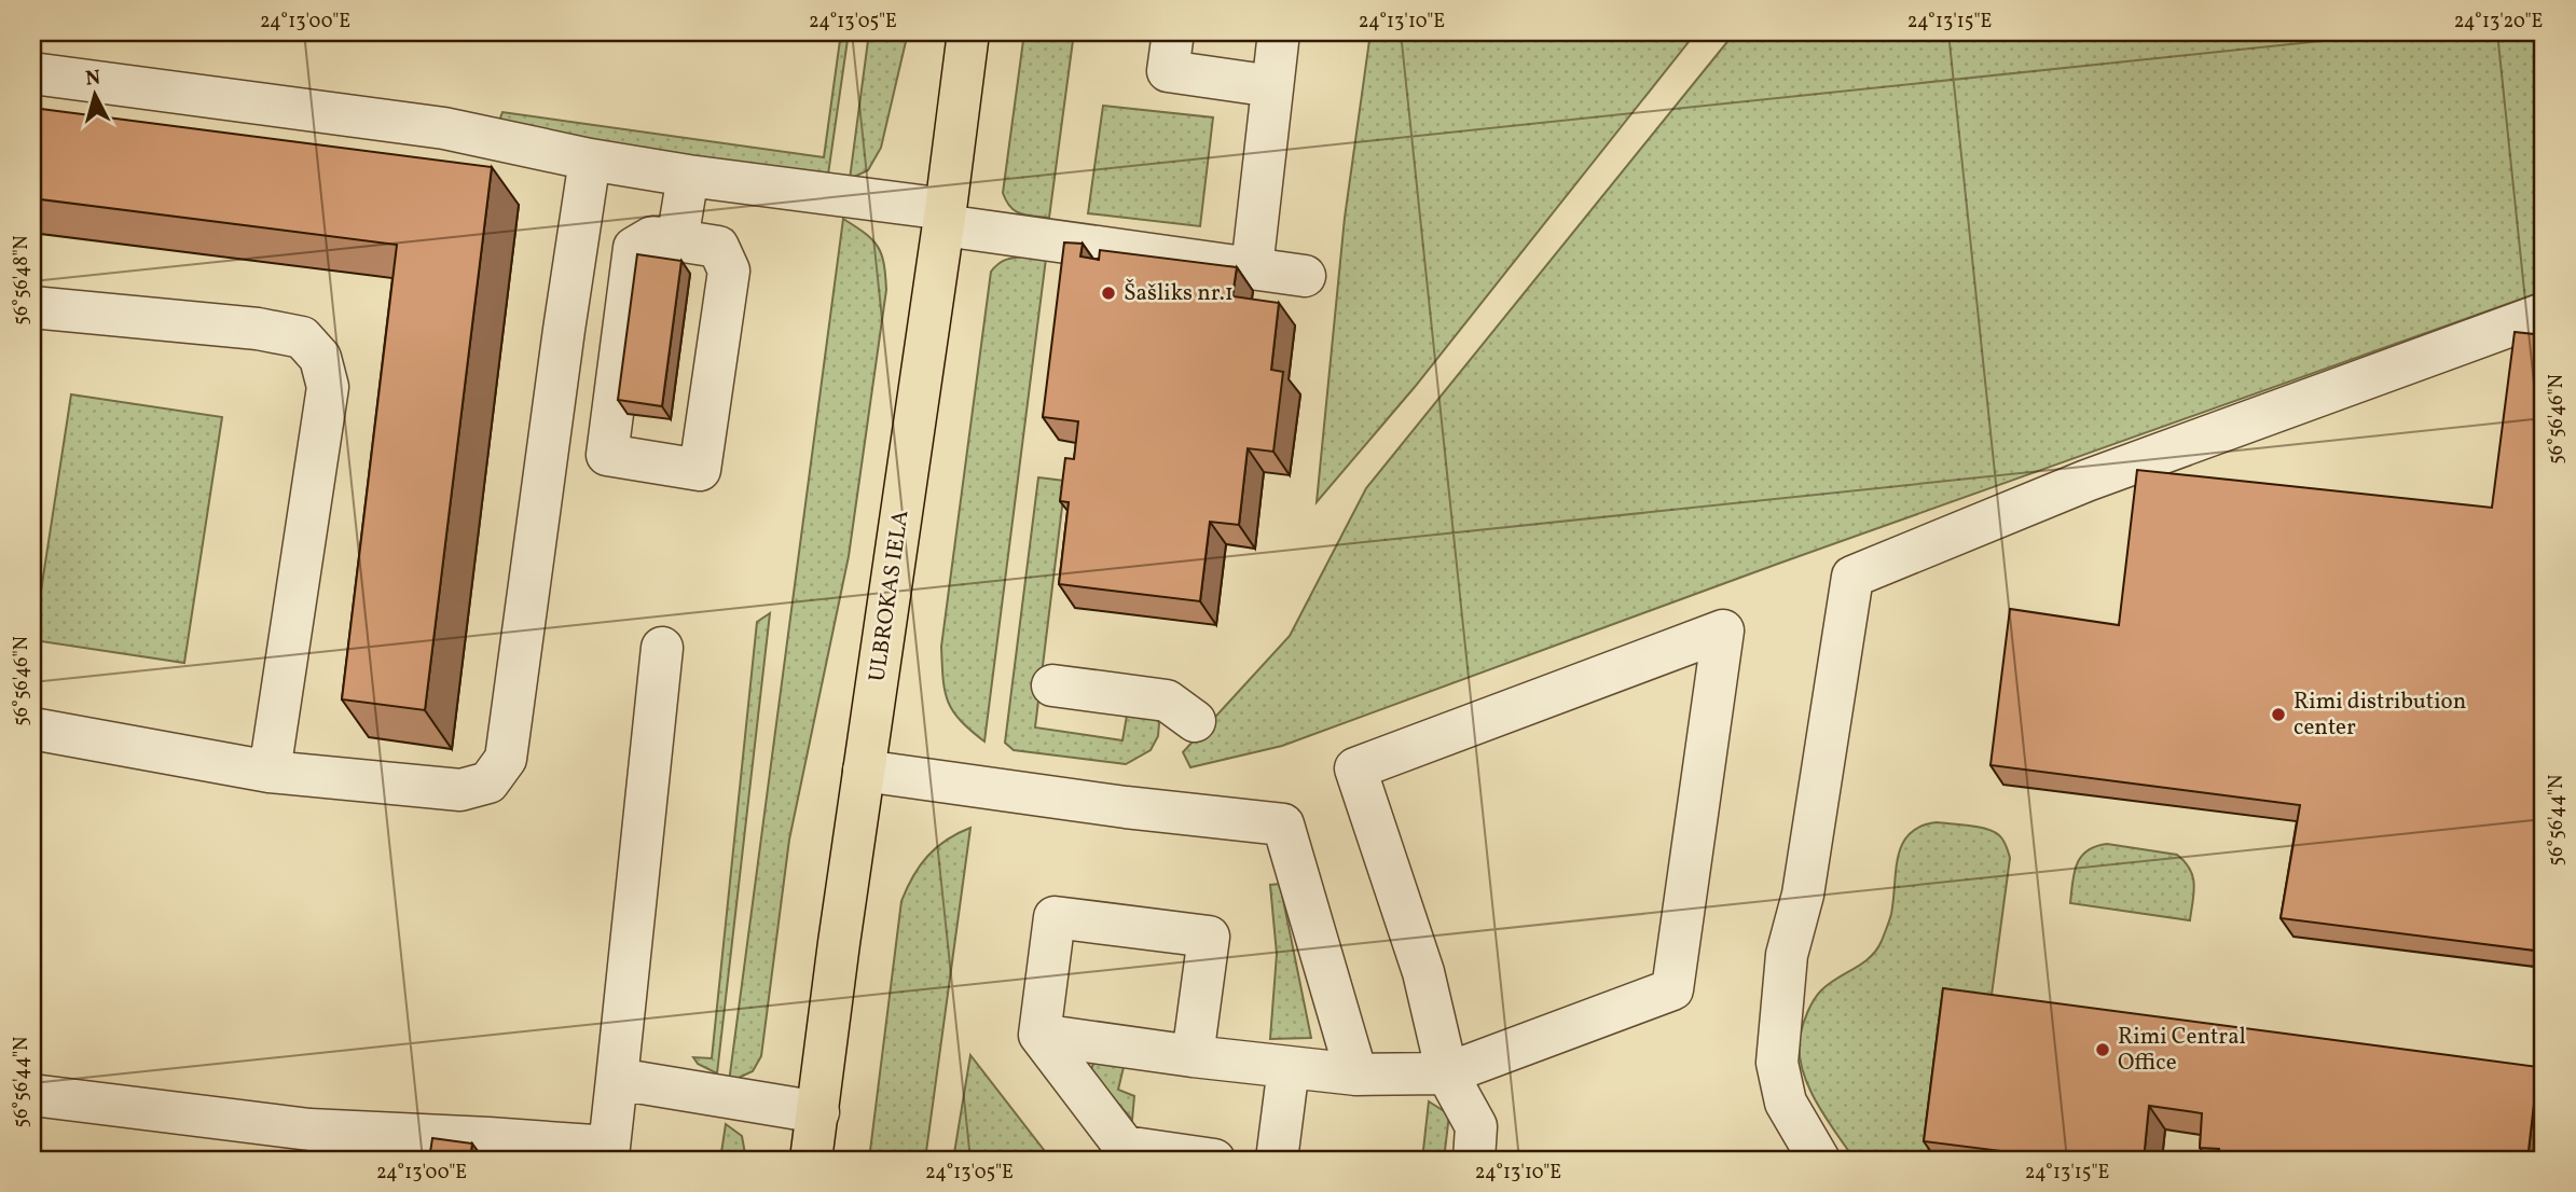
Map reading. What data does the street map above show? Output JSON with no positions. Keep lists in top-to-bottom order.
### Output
{
  "streets": {
    "main road": ["ULBROKAS IELA"]
  },
  "places": ["Šašliks nr.1", "Rimi distribution center", "Rimi Central Office"],
  "north": "top",
  "coordinates": [
    "24°13'00\"E",
    "24°13'05\"E",
    "24°13'10\"E",
    "24°13'15\"E",
    "24°13'20\"E",
    "56°56'48\"N",
    "56°56'46\"N",
    "56°56'44\"N"
  ]
}
